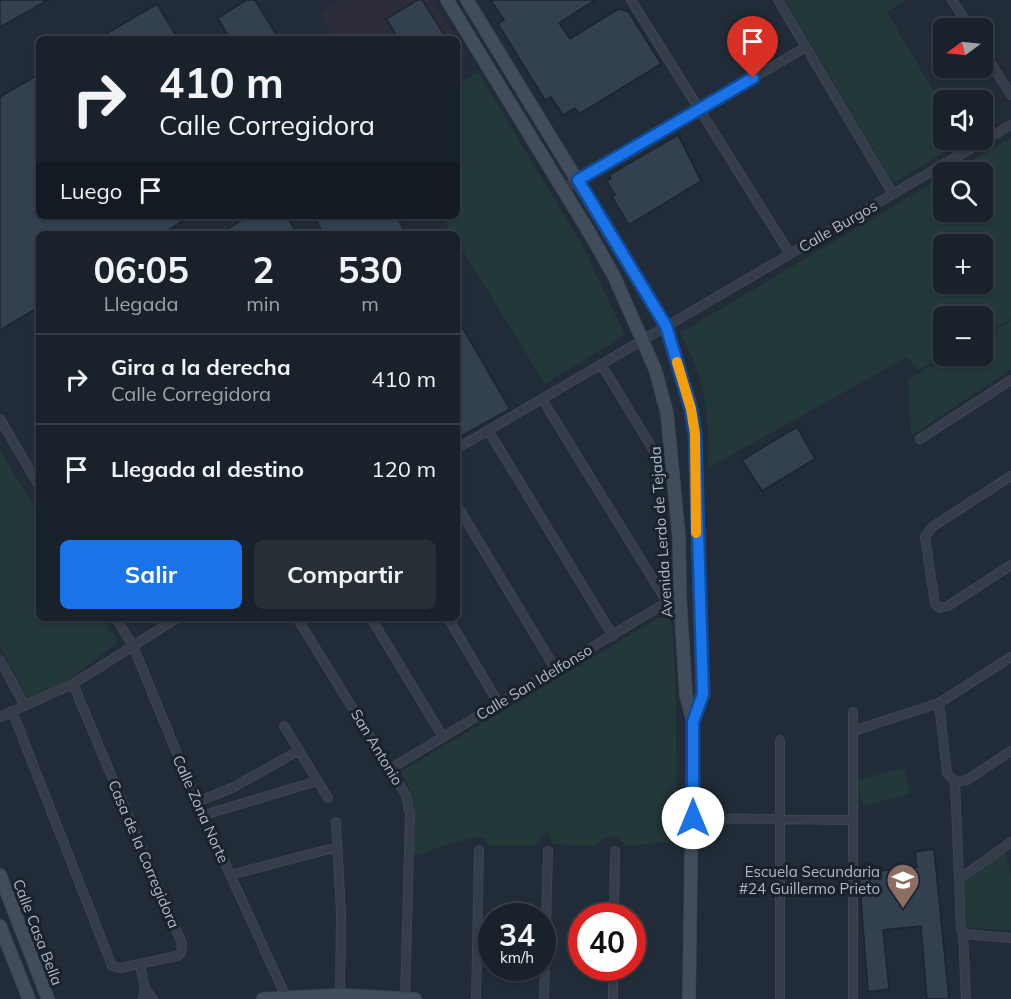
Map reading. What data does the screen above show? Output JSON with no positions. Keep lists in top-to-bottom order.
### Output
{
  "streets": {
    "street": [
      "Calle Burgos",
      "Avenida Lerdo de Tejada",
      "Calle San Idelfonso",
      "San Antonio",
      "Calle Zona Norte",
      "Casa de la Corregidora",
      "Calle Casa Bella"
    ]
  },
  "crossings": [
    ["Calle Burgos", "Avenida Lerdo de Tejada"],
    ["Avenida Lerdo de Tejada", "Calle San Idelfonso"],
    ["Calle San Idelfonso", "San Antonio"]
  ],
  "places": {
    "school or university": ["Escuela Secundaria #24 Guillermo Prieto"]
  },
  "north": "left",
  "page": {
    "map_buttons": ["+", "−"],
    "turn": ["410 m", "Calle Corregidora"],
    "then": "Luego",
    "eta": [
      "06:05",
      "Llegada",
      "2",
      "min",
      "530",
      "m"
    ],
    "list": [
      {
        "name": "Gira a la derecha",
        "note": "Calle Corregidora",
        "value": "410 m"
      },
      {
        "name": "Llegada al destino",
        "value": "120 m"
      }
    ],
    "buttons": ["Salir", "Compartir"],
    "speed": "34 km/h",
    "limit": "40"
  }
}
